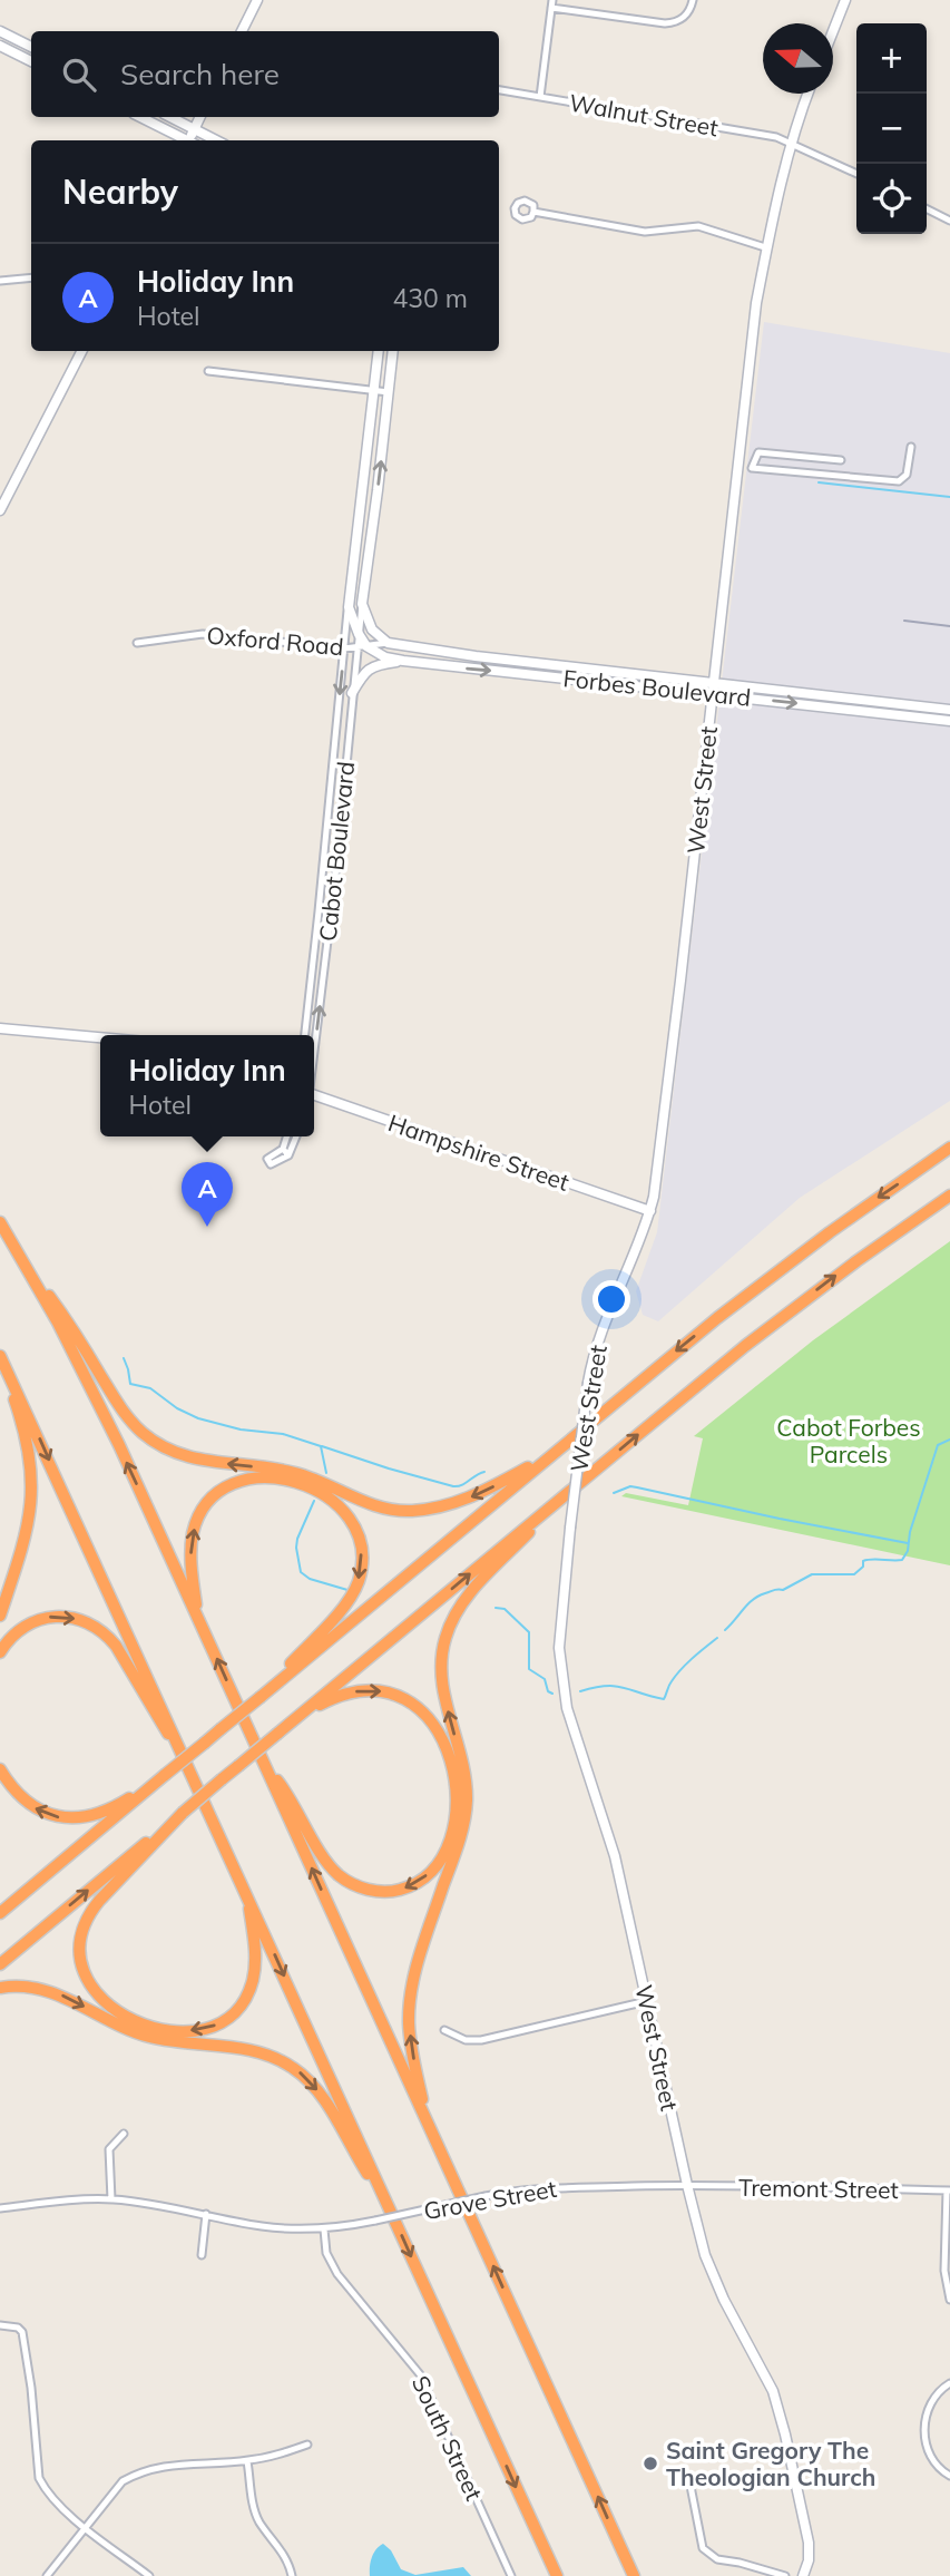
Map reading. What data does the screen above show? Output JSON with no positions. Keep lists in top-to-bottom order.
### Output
{
  "streets": {
    "street": [
      "Walnut Street",
      "Oxford Road",
      "Forbes Boulevard",
      "West Street",
      "Cabot Boulevard",
      "Hampshire Street",
      "Tremont Street",
      "Grove Street",
      "South Street"
    ]
  },
  "crossings": [
    ["Walnut Street", "West Street"],
    ["Oxford Road", "Forbes Boulevard"],
    ["Oxford Road", "Cabot Boulevard"],
    ["Forbes Boulevard", "West Street"],
    ["Forbes Boulevard", "Cabot Boulevard"],
    ["West Street", "Hampshire Street"],
    ["West Street", "Tremont Street"],
    ["West Street", "Grove Street"],
    ["Tremont Street", "Grove Street"],
    ["Grove Street", "South Street"]
  ],
  "parks": ["Cabot Forbes Parcels"],
  "places": ["Saint Gregory The Theologian Church"],
  "north": "left",
  "page": {
    "map_buttons": ["+", "−"],
    "search": "Search here",
    "heading": "Nearby",
    "list": [
      {
        "mark": "A",
        "name": "Holiday Inn",
        "note": "Hotel",
        "value": "430 m"
      }
    ],
    "popup": ["Holiday Inn", "Hotel"],
    "pins": "A"
  }
}
